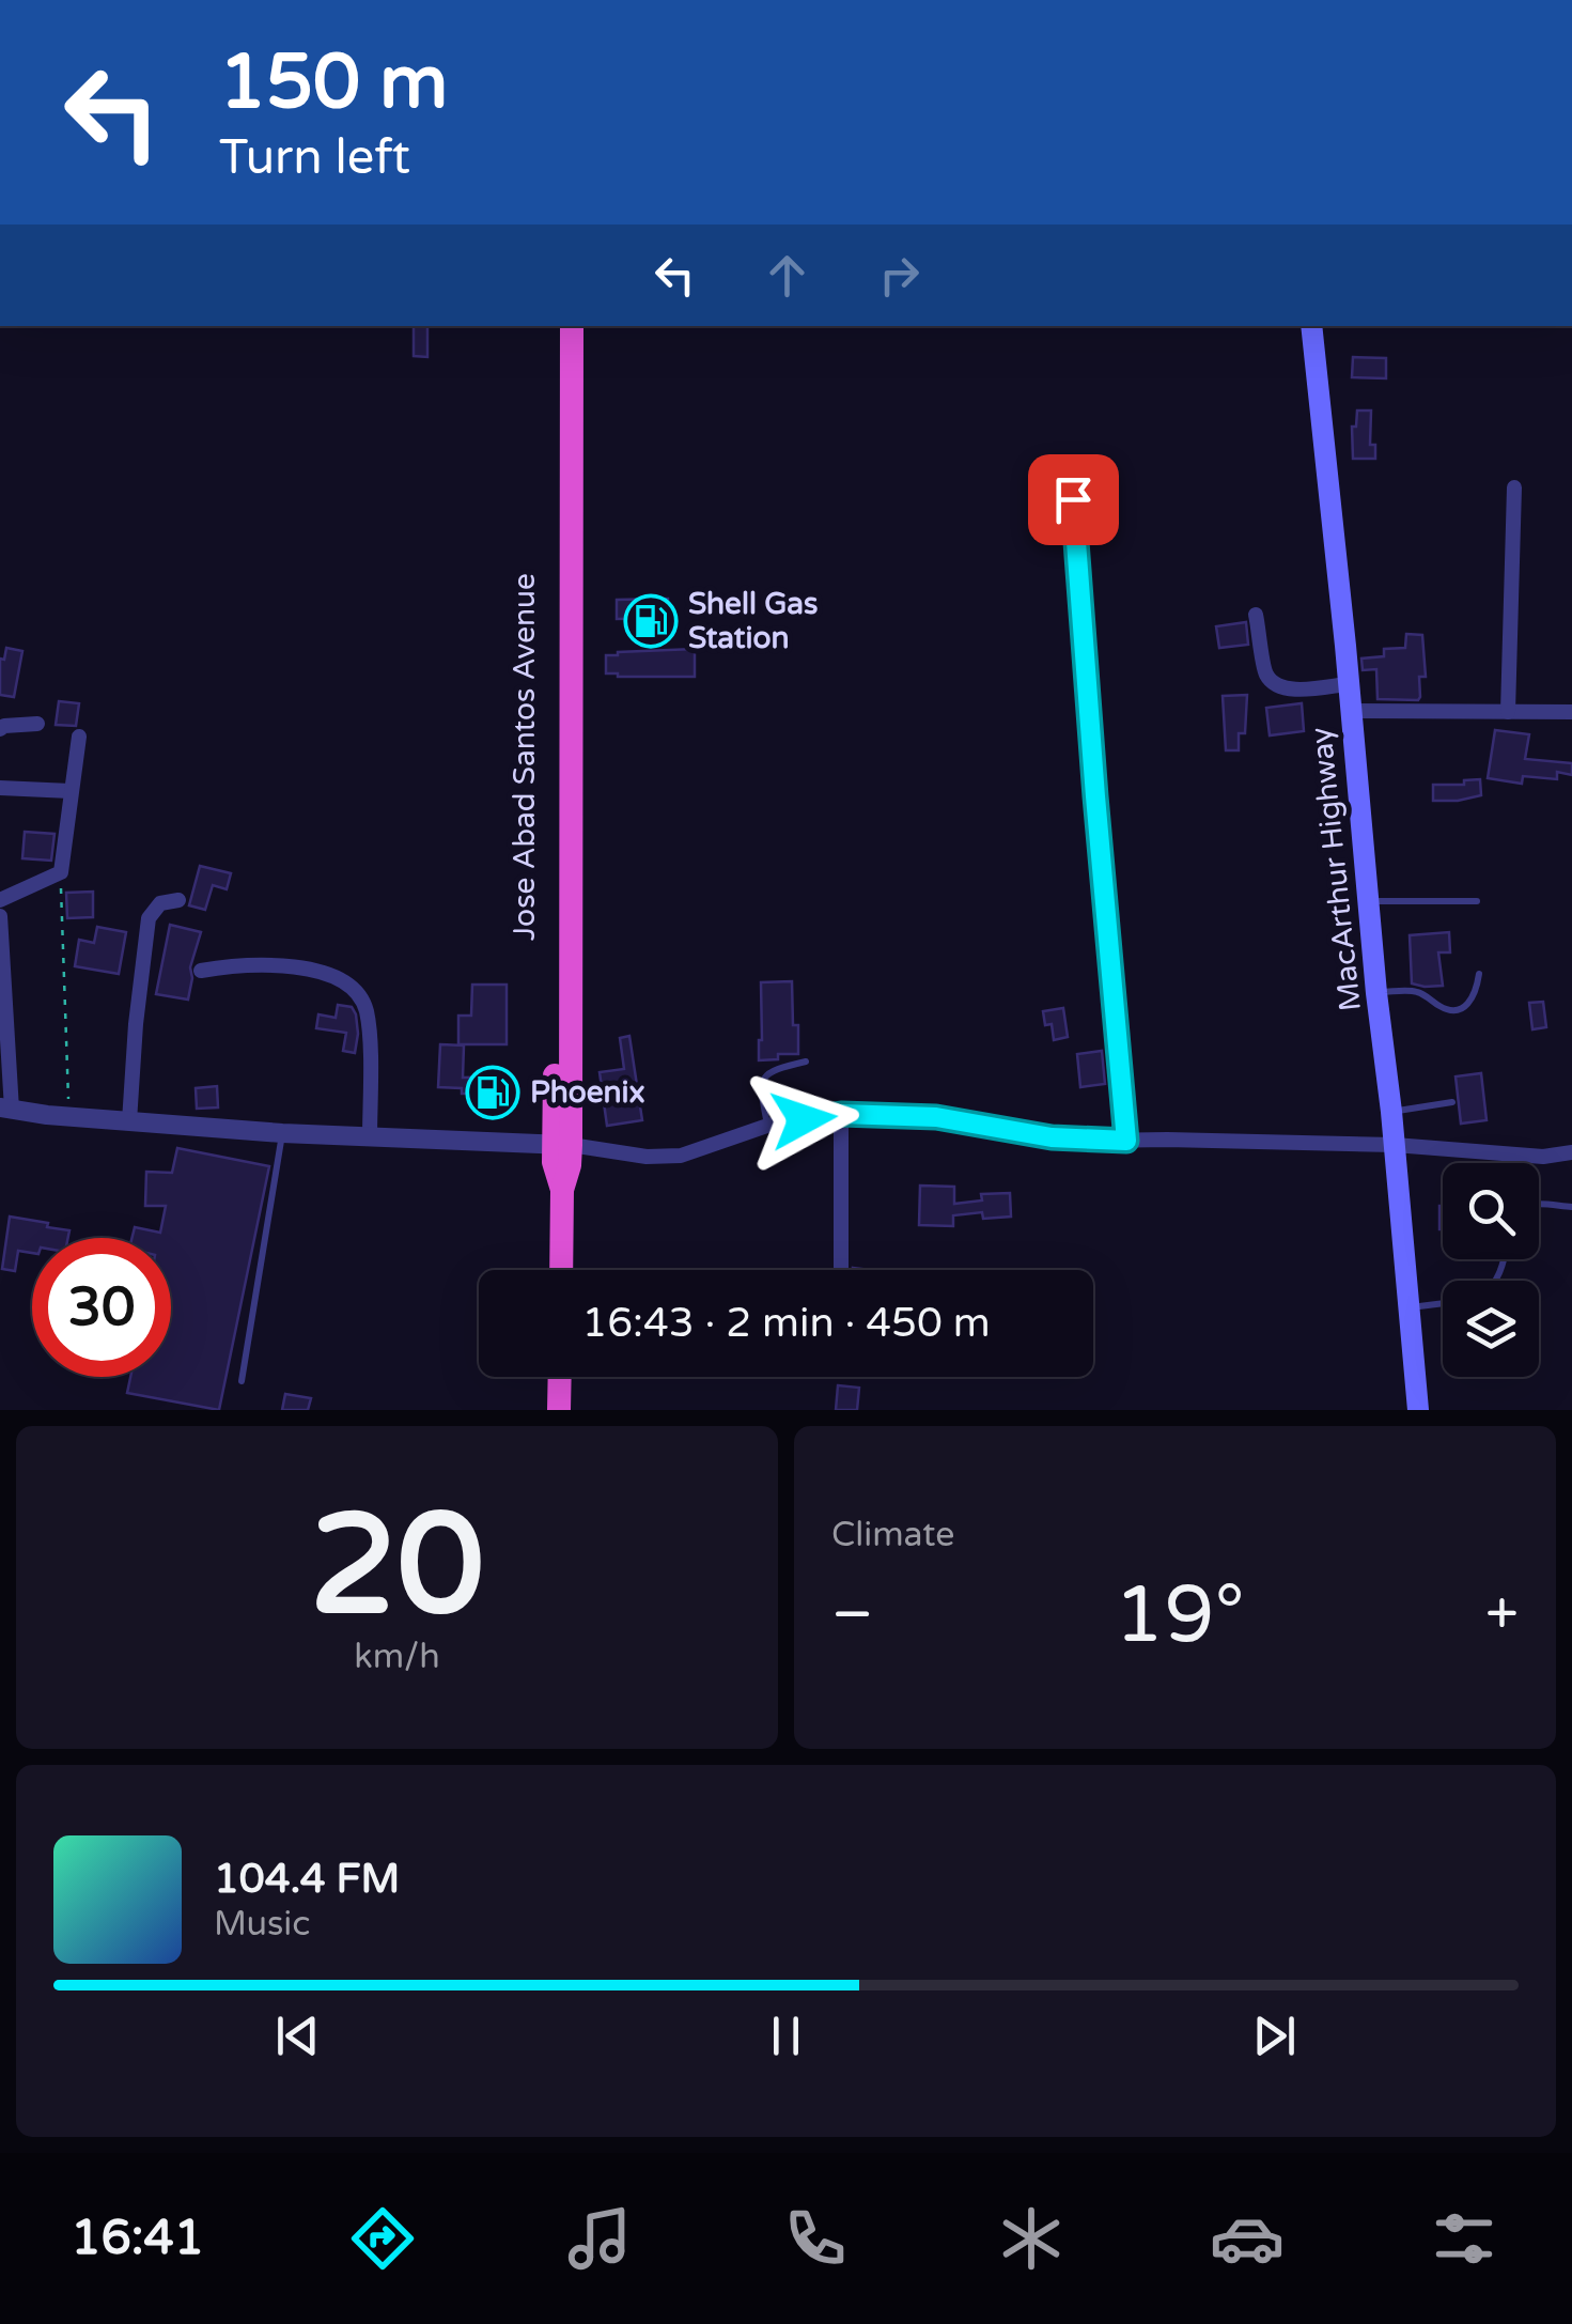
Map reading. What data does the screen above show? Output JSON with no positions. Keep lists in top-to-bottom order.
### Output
{
  "streets": {
    "highway": ["Jose Abad Santos Avenue"],
    "main road": ["MacArthur Highway"]
  },
  "places": {
    "fuel station": ["Shell Gas Station", "Phoenix"]
  },
  "page": {
    "turn": ["150 m", "Turn left"],
    "limit": "30",
    "trip": "16:43 · 2 min · 450 m",
    "tile": [
      ["20", "km/h"],
      "Climate"
    ],
    "heat": ["−", "19°", "+"],
    "song": ["104.4 FM", "Music"],
    "tabs": "16:41"
  }
}
